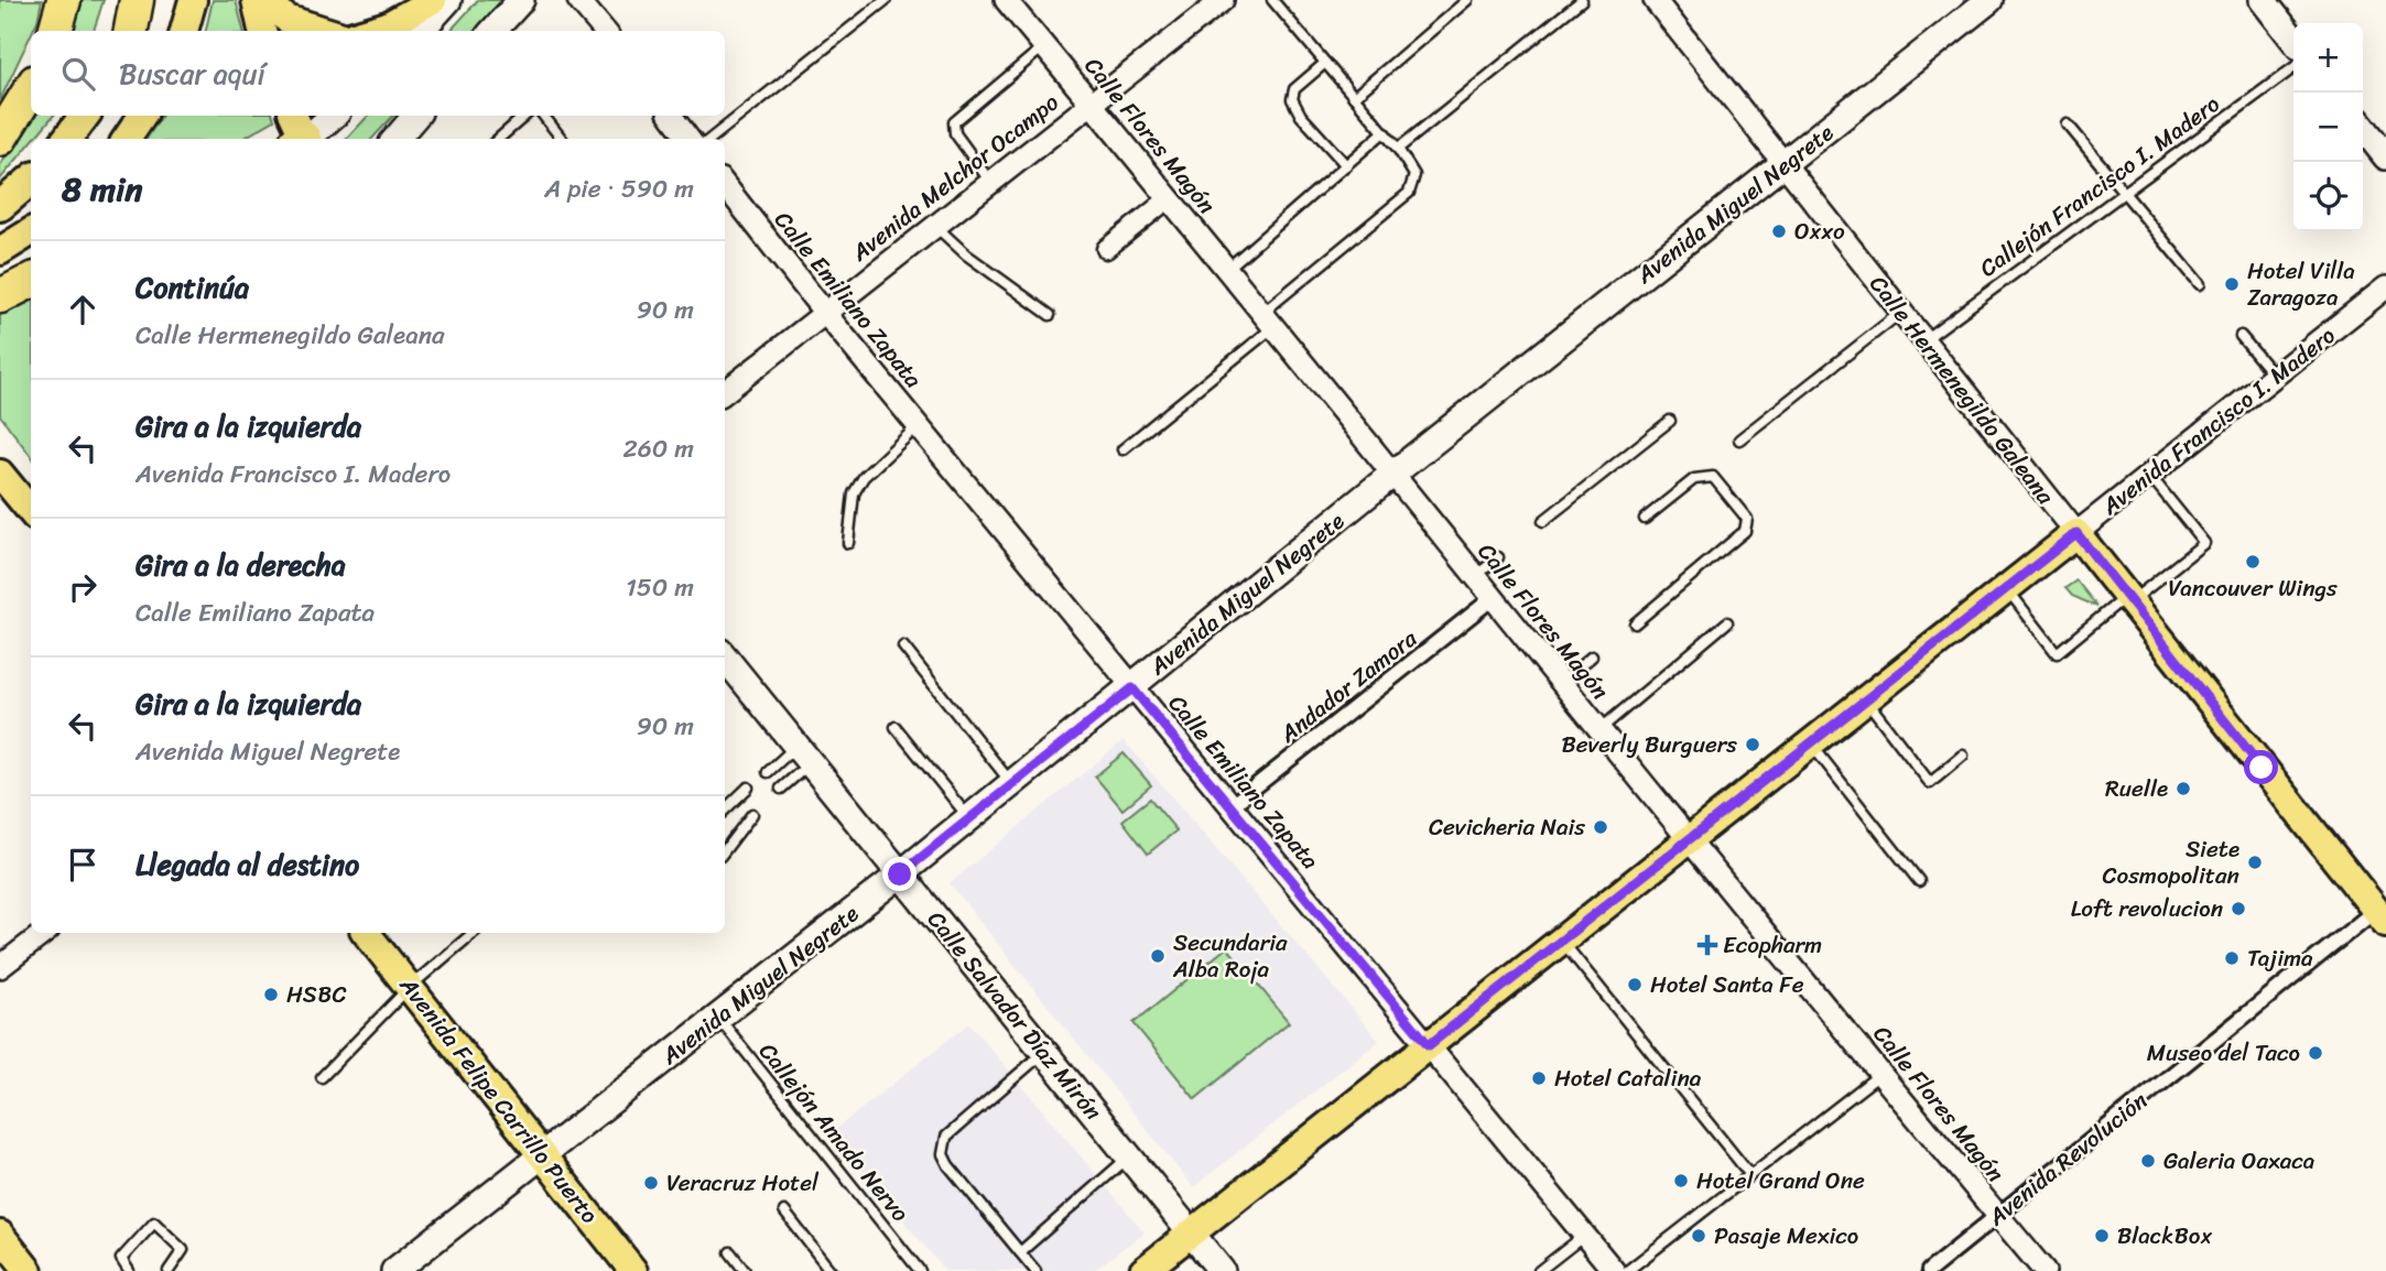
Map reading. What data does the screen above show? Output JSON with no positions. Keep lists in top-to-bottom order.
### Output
{
  "streets": {
    "main road": [
      "Avenida Miguel Negrete",
      "Calle Hermenegildo Galeana",
      "Avenida Francisco I. Madero",
      "Calle Salvador Díaz Mirón",
      "Avenida Felipe Carrillo Puerto"
    ],
    "street": [
      "Calle Flores Magón",
      "Avenida Melchor Ocampo",
      "Calle Emiliano Zapata",
      "Andador Zamora",
      "Avenida Revolución"
    ],
    "lane": ["Callejón Francisco I. Madero", "Callejón Amado Nervo"]
  },
  "crossings": [
    ["Calle Flores Magón", "Avenida Melchor Ocampo"],
    ["Calle Flores Magón", "Avenida Miguel Negrete"],
    ["Calle Flores Magón", "Avenida Francisco I. Madero"],
    ["Calle Flores Magón", "Andador Zamora"],
    ["Calle Flores Magón", "Avenida Revolución"],
    ["Avenida Melchor Ocampo", "Calle Emiliano Zapata"],
    ["Callejón Francisco I. Madero", "Calle Hermenegildo Galeana"],
    ["Avenida Miguel Negrete", "Calle Emiliano Zapata"],
    ["Avenida Miguel Negrete", "Calle Hermenegildo Galeana"],
    ["Avenida Miguel Negrete", "Calle Salvador Díaz Mirón"],
    ["Avenida Miguel Negrete", "Avenida Felipe Carrillo Puerto"],
    ["Avenida Miguel Negrete", "Callejón Amado Nervo"],
    ["Calle Emiliano Zapata", "Avenida Francisco I. Madero"],
    ["Calle Emiliano Zapata", "Andador Zamora"],
    ["Calle Hermenegildo Galeana", "Avenida Francisco I. Madero"],
    ["Calle Hermenegildo Galeana", "Avenida Revolución"],
    ["Avenida Francisco I. Madero", "Calle Salvador Díaz Mirón"]
  ],
  "places": {
    "other": [
      "Oxxo",
      "Hotel Villa Zaragoza",
      "Vancouver Wings",
      "Beverly Burguers",
      "Ruelle",
      "Cevicheria Nais",
      "Siete Cosmopolitan",
      "Loft revolucion",
      "Secundaria Alba Roja",
      "Tajima",
      "Hotel Santa Fe",
      "HSBC",
      "Museo del Taco",
      "Hotel Catalina",
      "Galeria Oaxaca",
      "Hotel Grand One",
      "Veracruz Hotel",
      "Pasaje Mexico",
      "BlackBox"
    ],
    "health": ["Ecopharm"]
  },
  "page": {
    "map_buttons": ["+", "−"],
    "search": "Buscar aquí",
    "heading": ["8 min", "A pie · 590 m"],
    "list": [
      ["Continúa", "Calle Hermenegildo Galeana", "90 m"],
      ["Gira a la izquierda", "Avenida Francisco I. Madero", "260 m"],
      ["Gira a la derecha", "Calle Emiliano Zapata", "150 m"],
      ["Gira a la izquierda", "Avenida Miguel Negrete", "90 m"],
      "Llegada al destino"
    ]
  }
}
